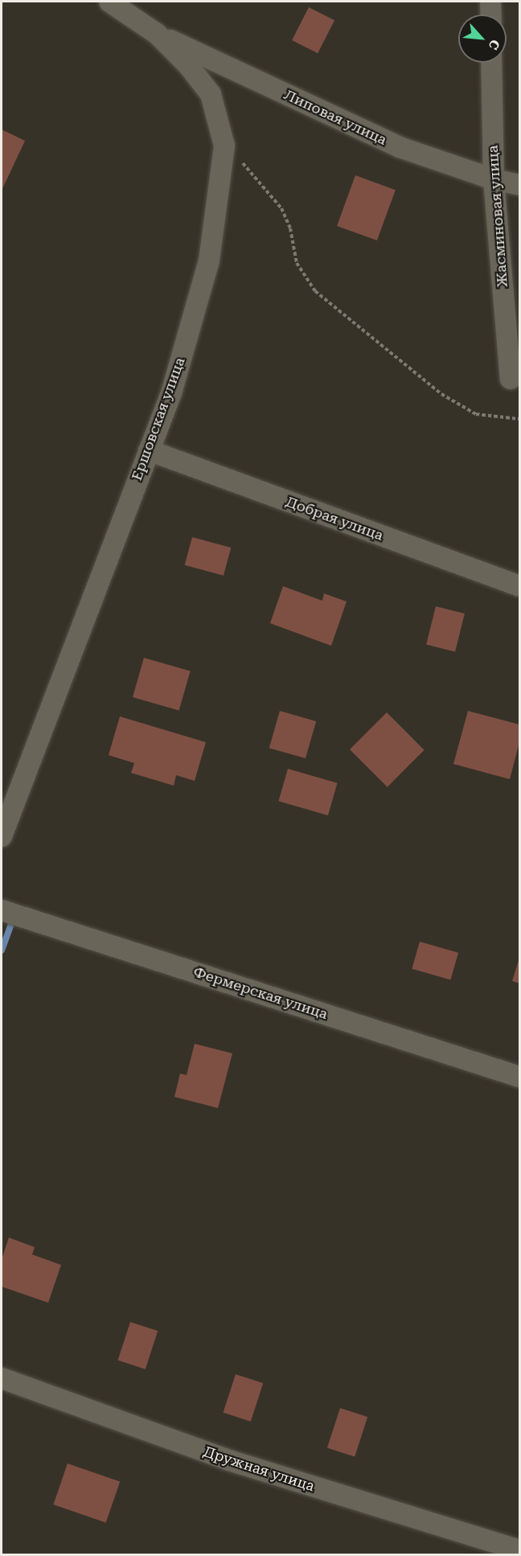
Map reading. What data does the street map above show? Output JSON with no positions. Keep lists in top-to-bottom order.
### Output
{
  "streets": {
    "street": [
      "Липовая улица",
      "Жасминовая улица",
      "Ершовская улица",
      "Добрая улица",
      "Фермерская улица",
      "Дружная улица"
    ]
  },
  "crossings": [
    ["Липовая улица", "Жасминовая улица"],
    ["Липовая улица", "Ершовская улица"],
    ["Ершовская улица", "Добрая улица"]
  ],
  "north": "bottom right"
}
